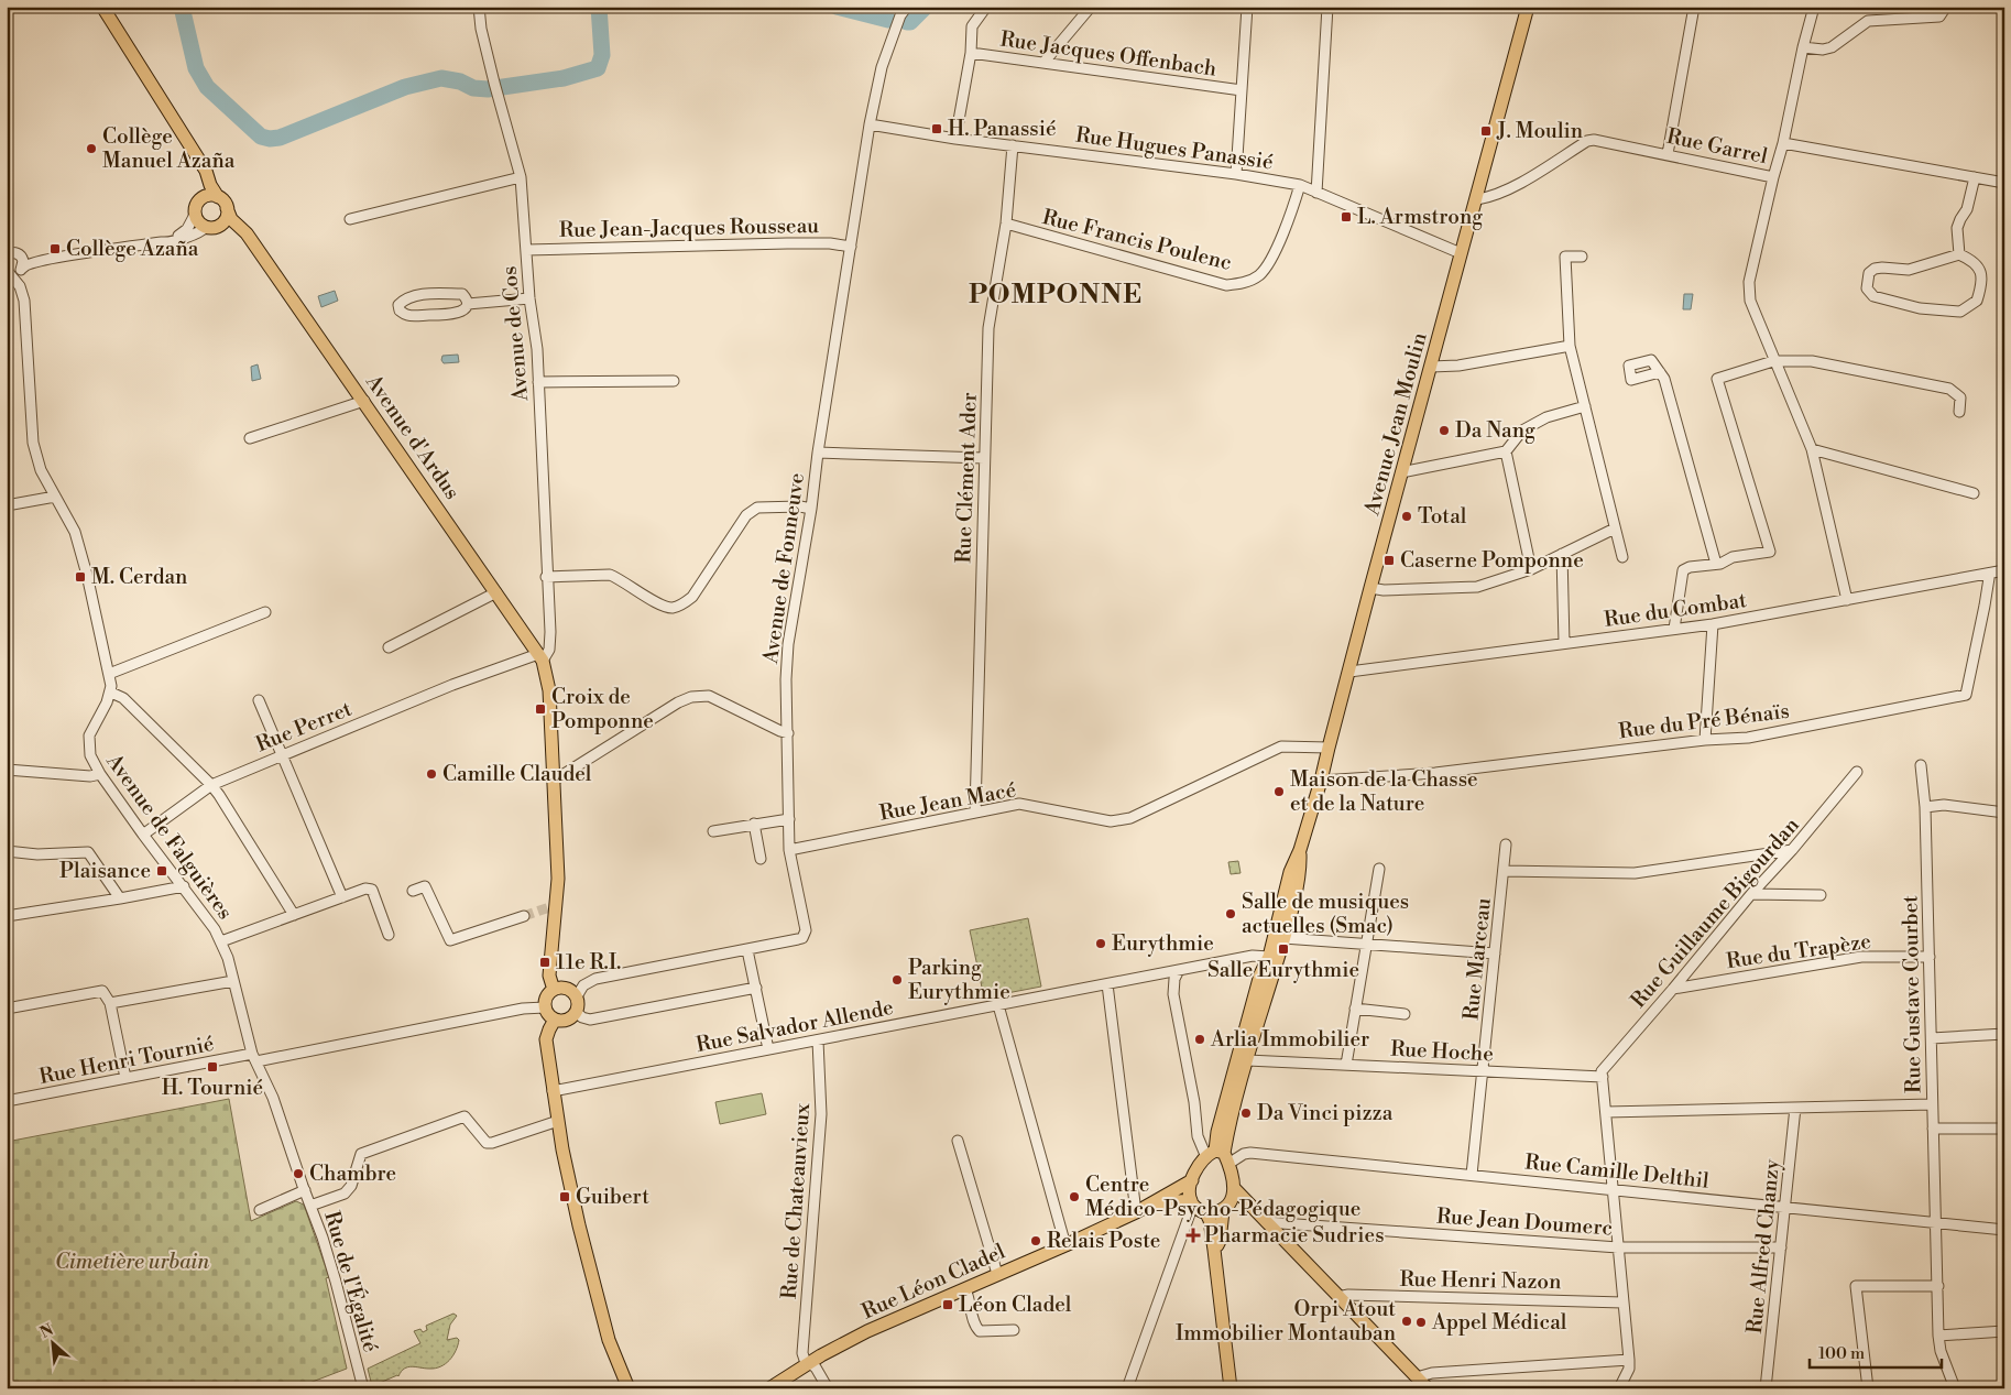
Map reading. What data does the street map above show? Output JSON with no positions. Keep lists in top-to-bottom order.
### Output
{
  "streets": {
    "main road": ["Avenue Jean Moulin", "Avenue d'Ardus", "Rue Léon Cladel"],
    "street": [
      "Rue Jacques Offenbach",
      "Rue Garrel",
      "Rue Hugues Panassié",
      "Rue Jean-Jacques Rousseau",
      "Rue Francis Poulenc",
      "Avenue de Cos",
      "Rue Clément Ader",
      "Avenue de Fonneuve",
      "Rue du Combat",
      "Rue du Pré Bénaïs",
      "Rue Perret",
      "Rue Jean Macé",
      "Avenue de Falguières",
      "Rue Guillaume Bigourdan",
      "Rue du Trapèze",
      "Rue Marceau",
      "Rue Gustave Courbet",
      "Rue Salvador Allende",
      "Rue Hoche",
      "Rue Henri Tournié",
      "Rue Camille Delthil",
      "Rue de Chateauvieux",
      "Rue Jean Doumerc",
      "Rue Alfred Chanzy",
      "Rue Henri Nazon",
      "Rue de l'Égalité"
    ]
  },
  "crossings": [
    ["Rue Garrel", "Avenue Jean Moulin"],
    ["Rue Hugues Panassié", "Rue Francis Poulenc"],
    ["Rue Hugues Panassié", "Avenue Jean Moulin"],
    ["Rue Hugues Panassié", "Rue Clément Ader"],
    ["Rue Hugues Panassié", "Avenue de Fonneuve"],
    ["Rue Jean-Jacques Rousseau", "Avenue de Cos"],
    ["Rue Jean-Jacques Rousseau", "Avenue de Fonneuve"],
    ["Rue Francis Poulenc", "Rue Clément Ader"],
    ["Avenue de Cos", "Avenue d'Ardus"],
    ["Avenue de Cos", "Rue Perret"],
    ["Avenue Jean Moulin", "Rue du Combat"],
    ["Avenue Jean Moulin", "Rue du Pré Bénaïs"],
    ["Avenue Jean Moulin", "Rue Jean Macé"],
    ["Avenue d'Ardus", "Rue Perret"],
    ["Rue Clément Ader", "Rue Jean Macé"],
    ["Avenue de Fonneuve", "Rue Jean Macé"],
    ["Rue du Combat", "Rue du Pré Bénaïs"],
    ["Rue Perret", "Avenue de Falguières"],
    ["Avenue de Falguières", "Rue Henri Tournié"],
    ["Avenue de Falguières", "Rue de l'Égalité"],
    ["Rue Guillaume Bigourdan", "Rue du Trapèze"],
    ["Rue Guillaume Bigourdan", "Rue Hoche"],
    ["Rue du Trapèze", "Rue Gustave Courbet"],
    ["Rue Marceau", "Rue Hoche"],
    ["Rue Marceau", "Rue Camille Delthil"],
    ["Rue Gustave Courbet", "Rue Camille Delthil"],
    ["Rue Salvador Allende", "Rue de Chateauvieux"],
    ["Rue Henri Tournié", "Rue de l'Égalité"],
    ["Rue Camille Delthil", "Rue Alfred Chanzy"],
    ["Rue Camille Delthil", "Rue Léon Cladel"],
    ["Rue de Chateauvieux", "Rue Léon Cladel"],
    ["Rue Jean Doumerc", "Rue Alfred Chanzy"]
  ],
  "districts": ["POMPONNE"],
  "parks": ["Cimetière urbain"],
  "places": {
    "transit": [
      "H. Panassié",
      "J. Moulin",
      "L. Armstrong",
      "Collège Azaña",
      "Caserne Pomponne",
      "M. Cerdan",
      "Croix de Pomponne",
      "Plaisance",
      "Salle Eurythmie",
      "11e R.I.",
      "H. Tournié",
      "Guibert",
      "Léon Cladel"
    ],
    "other": [
      "Collège Manuel Azaña",
      "Da Nang",
      "Total",
      "Camille Claudel",
      "Maison de la Chasse et de la Nature",
      "Salle de musiques actuelles (Smac)",
      "Eurythmie",
      "Parking Eurythmie",
      "Arlia Immobilier",
      "Da Vinci pizza",
      "Chambre",
      "Centre Médico-Psycho-Pédagogique",
      "Relais Poste",
      "Orpi Atout Immobilier Montauban",
      "Appel Médical"
    ],
    "health": ["Pharmacie Sudries"]
  },
  "scale_bar": "100 m",
  "north": "top left"
}
